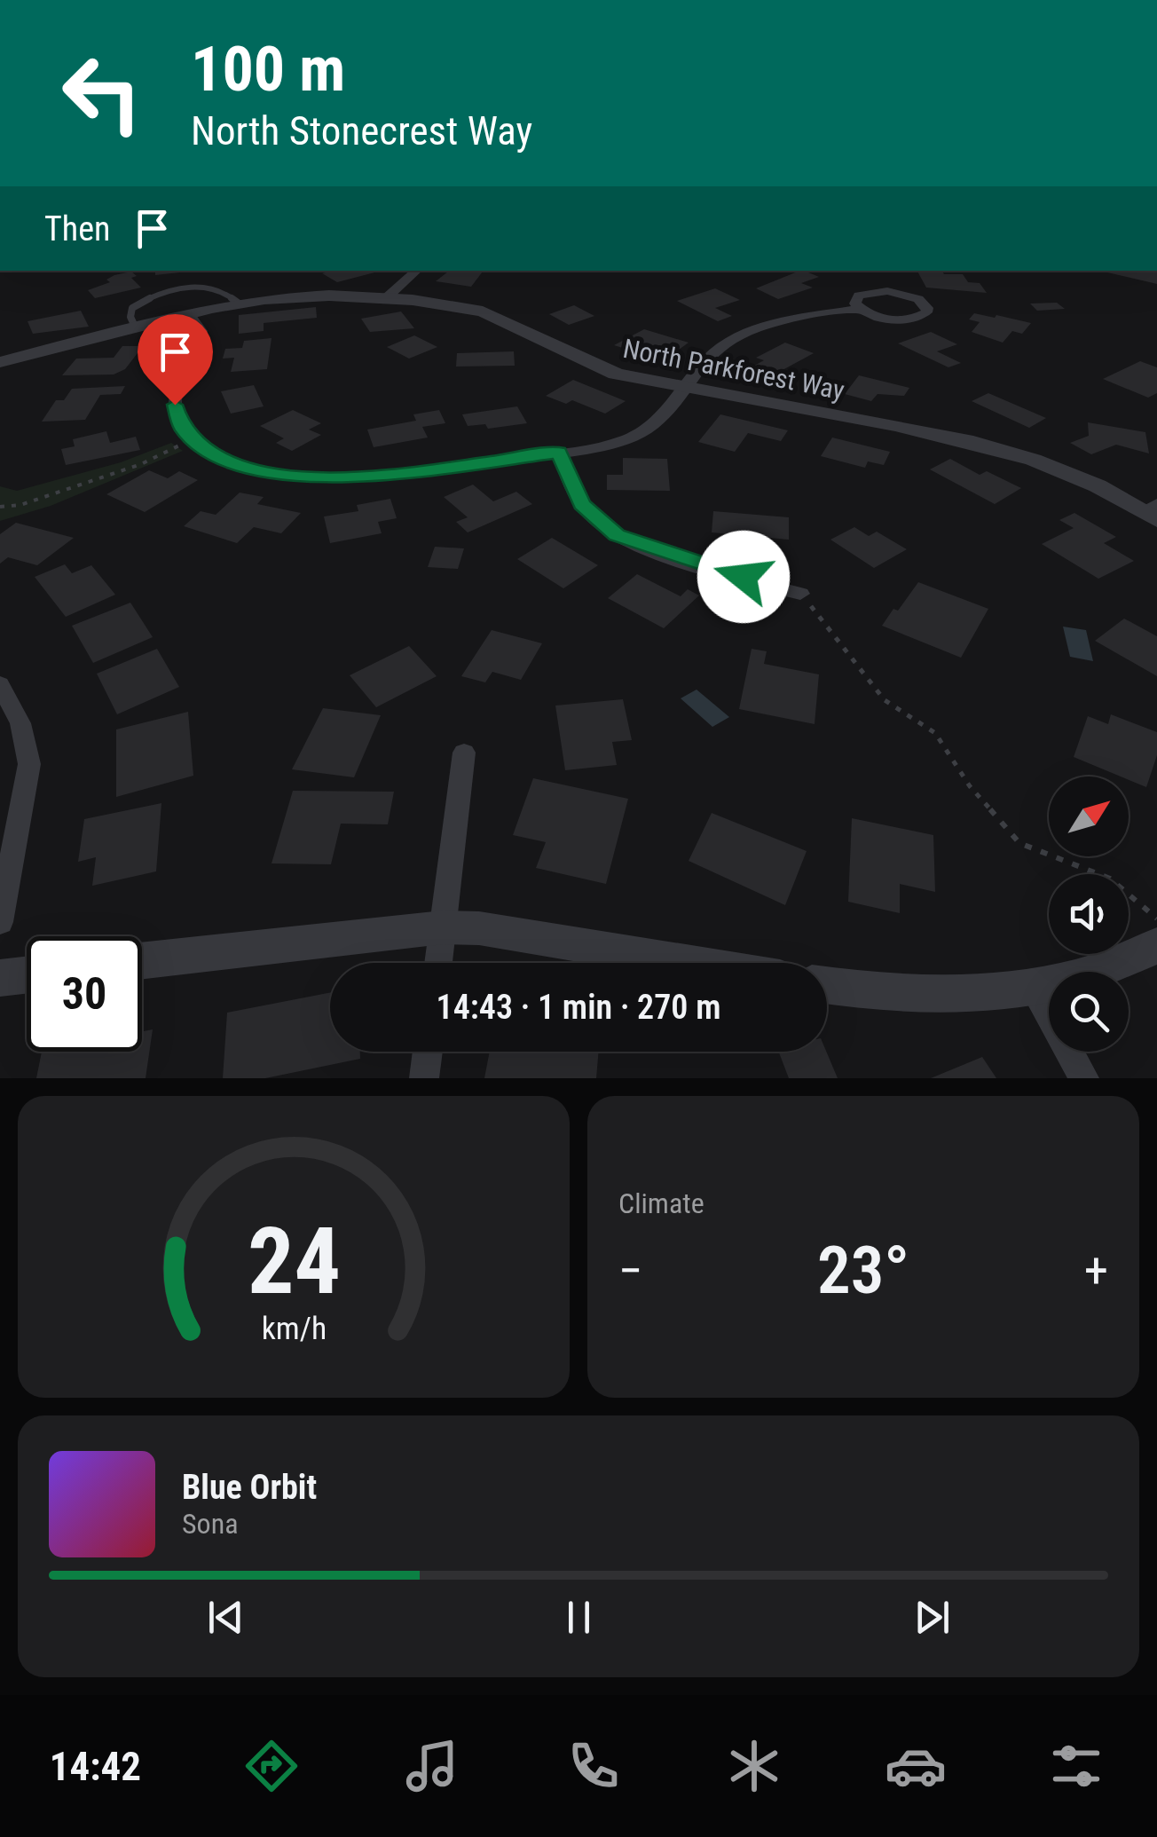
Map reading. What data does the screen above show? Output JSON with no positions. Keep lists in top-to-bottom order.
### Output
{
  "streets": {
    "street": ["North Parkforest Way"]
  },
  "north": "top right",
  "page": {
    "turn": ["100 m", "North Stonecrest Way"],
    "then": "Then",
    "limit": "30",
    "trip": "14:43 · 1 min · 270 m",
    "tile": "Climate",
    "heat": ["−", "23°", "+"],
    "song": ["Blue Orbit", "Sona"],
    "tabs": "14:42",
    "gauge": ["24", "km/h"]
  }
}
